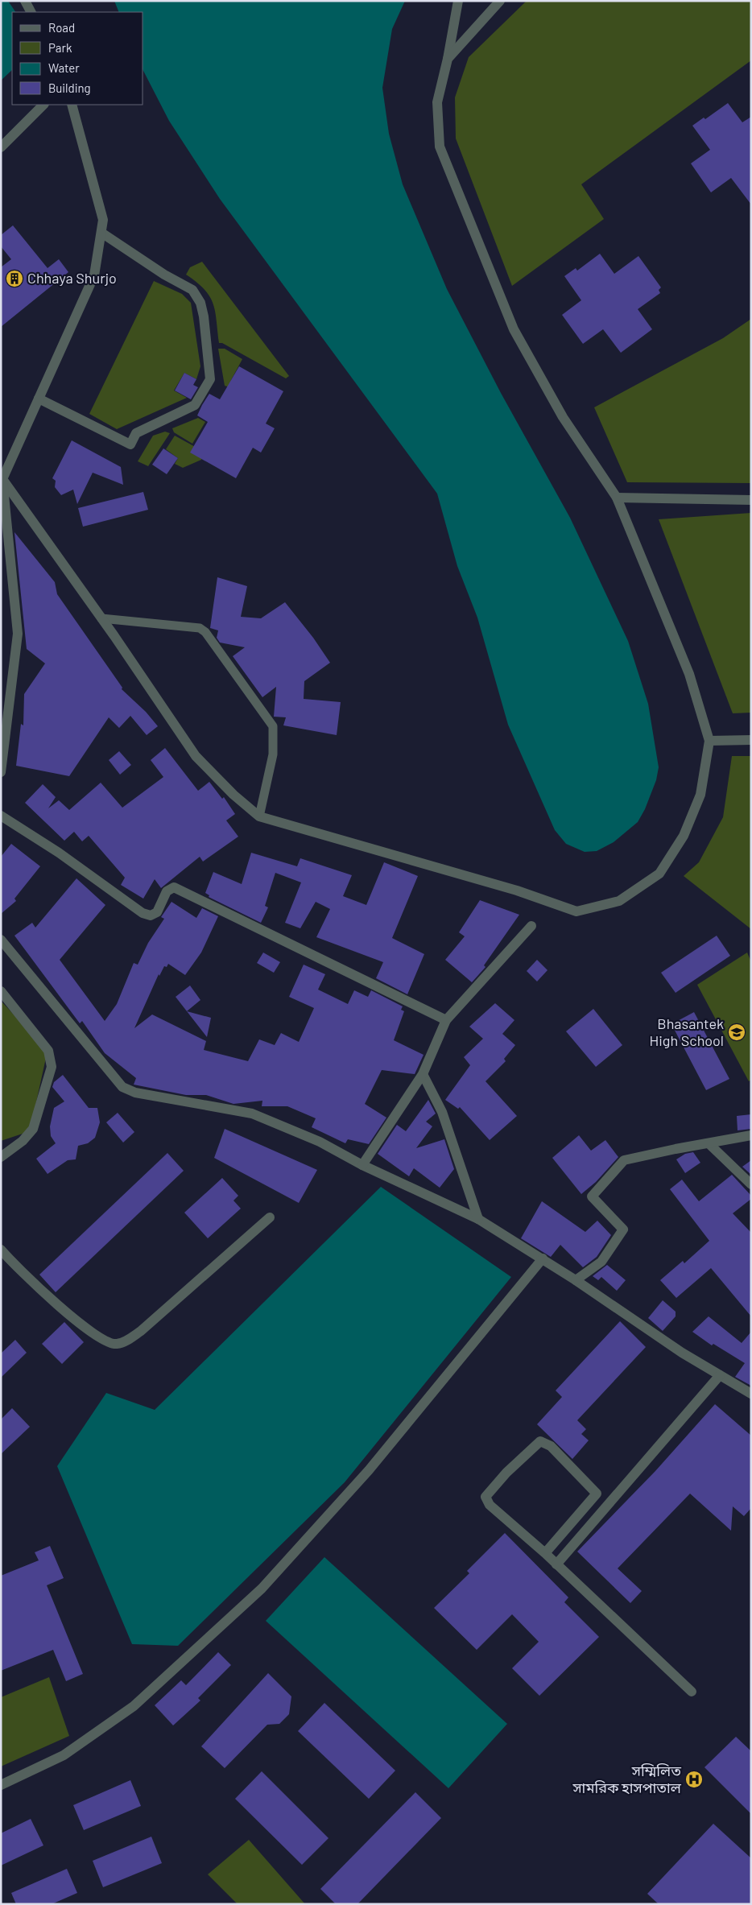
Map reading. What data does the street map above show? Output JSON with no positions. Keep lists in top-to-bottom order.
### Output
{
  "places": {
    "building": ["Chhaya Shurjo"],
    "school or university": ["Bhasantek High School"],
    "hospital": ["সম্মিলিত সামরিক হাসপাতাল"]
  },
  "legend": [
    "Road",
    "Park",
    "Water",
    "Building"
  ]
}
